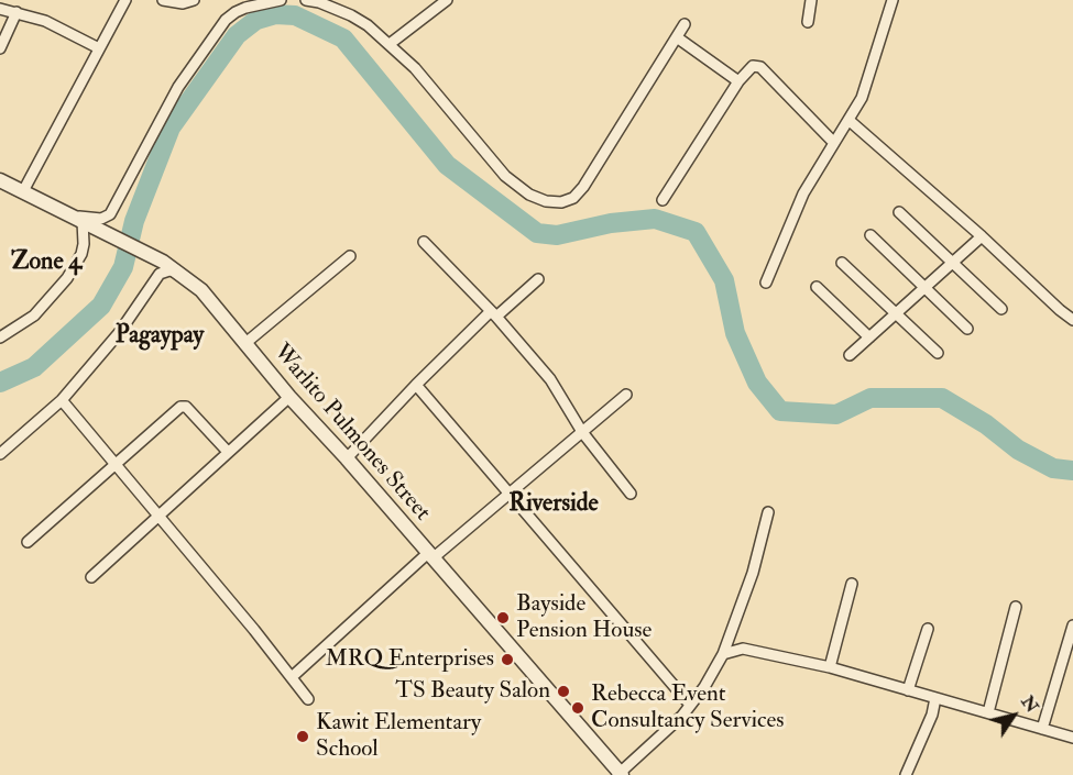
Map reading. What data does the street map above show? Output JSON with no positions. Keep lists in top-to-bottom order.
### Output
{
  "streets": {
    "street": ["Warlito Pulmones Street"]
  },
  "districts": ["Zone 4", "Pagaypay", "Riverside"],
  "places": [
    "Bayside Pension House",
    "MRQ Enterprises",
    "TS Beauty Salon",
    "Rebecca Event Consultancy Services",
    "Kawit Elementary School"
  ],
  "north": "top right"
}
